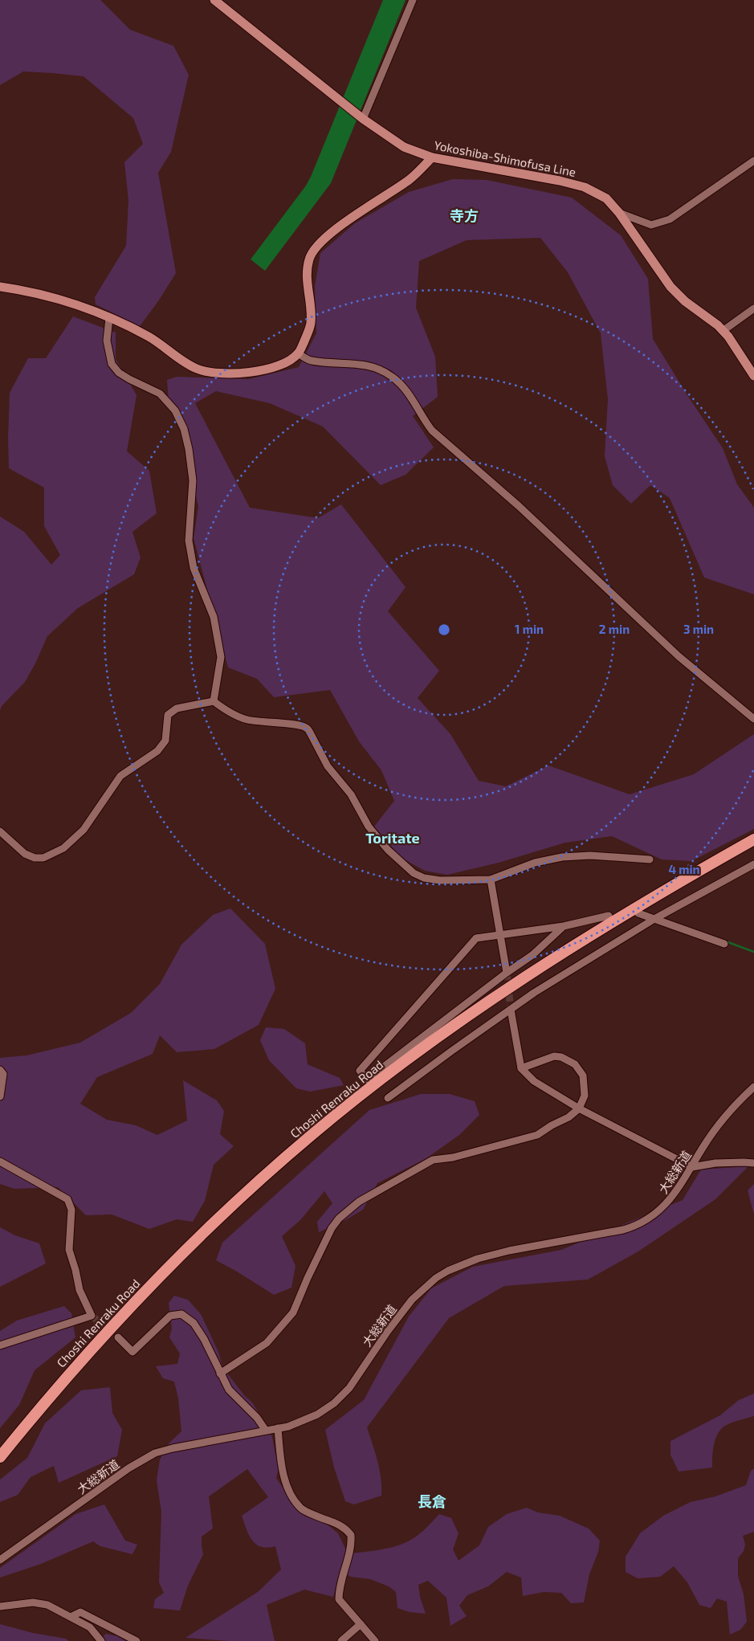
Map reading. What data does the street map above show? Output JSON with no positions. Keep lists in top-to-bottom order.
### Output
{
  "streets": {
    "highway": ["Choshi Renraku Road"],
    "main road": ["Yokoshiba-Shimofusa Line"],
    "street": ["大総新道"]
  },
  "districts": ["寺方", "Toritate", "長倉"],
  "rings": [
    "1 min",
    "2 min",
    "3 min",
    "4 min"
  ]
}
